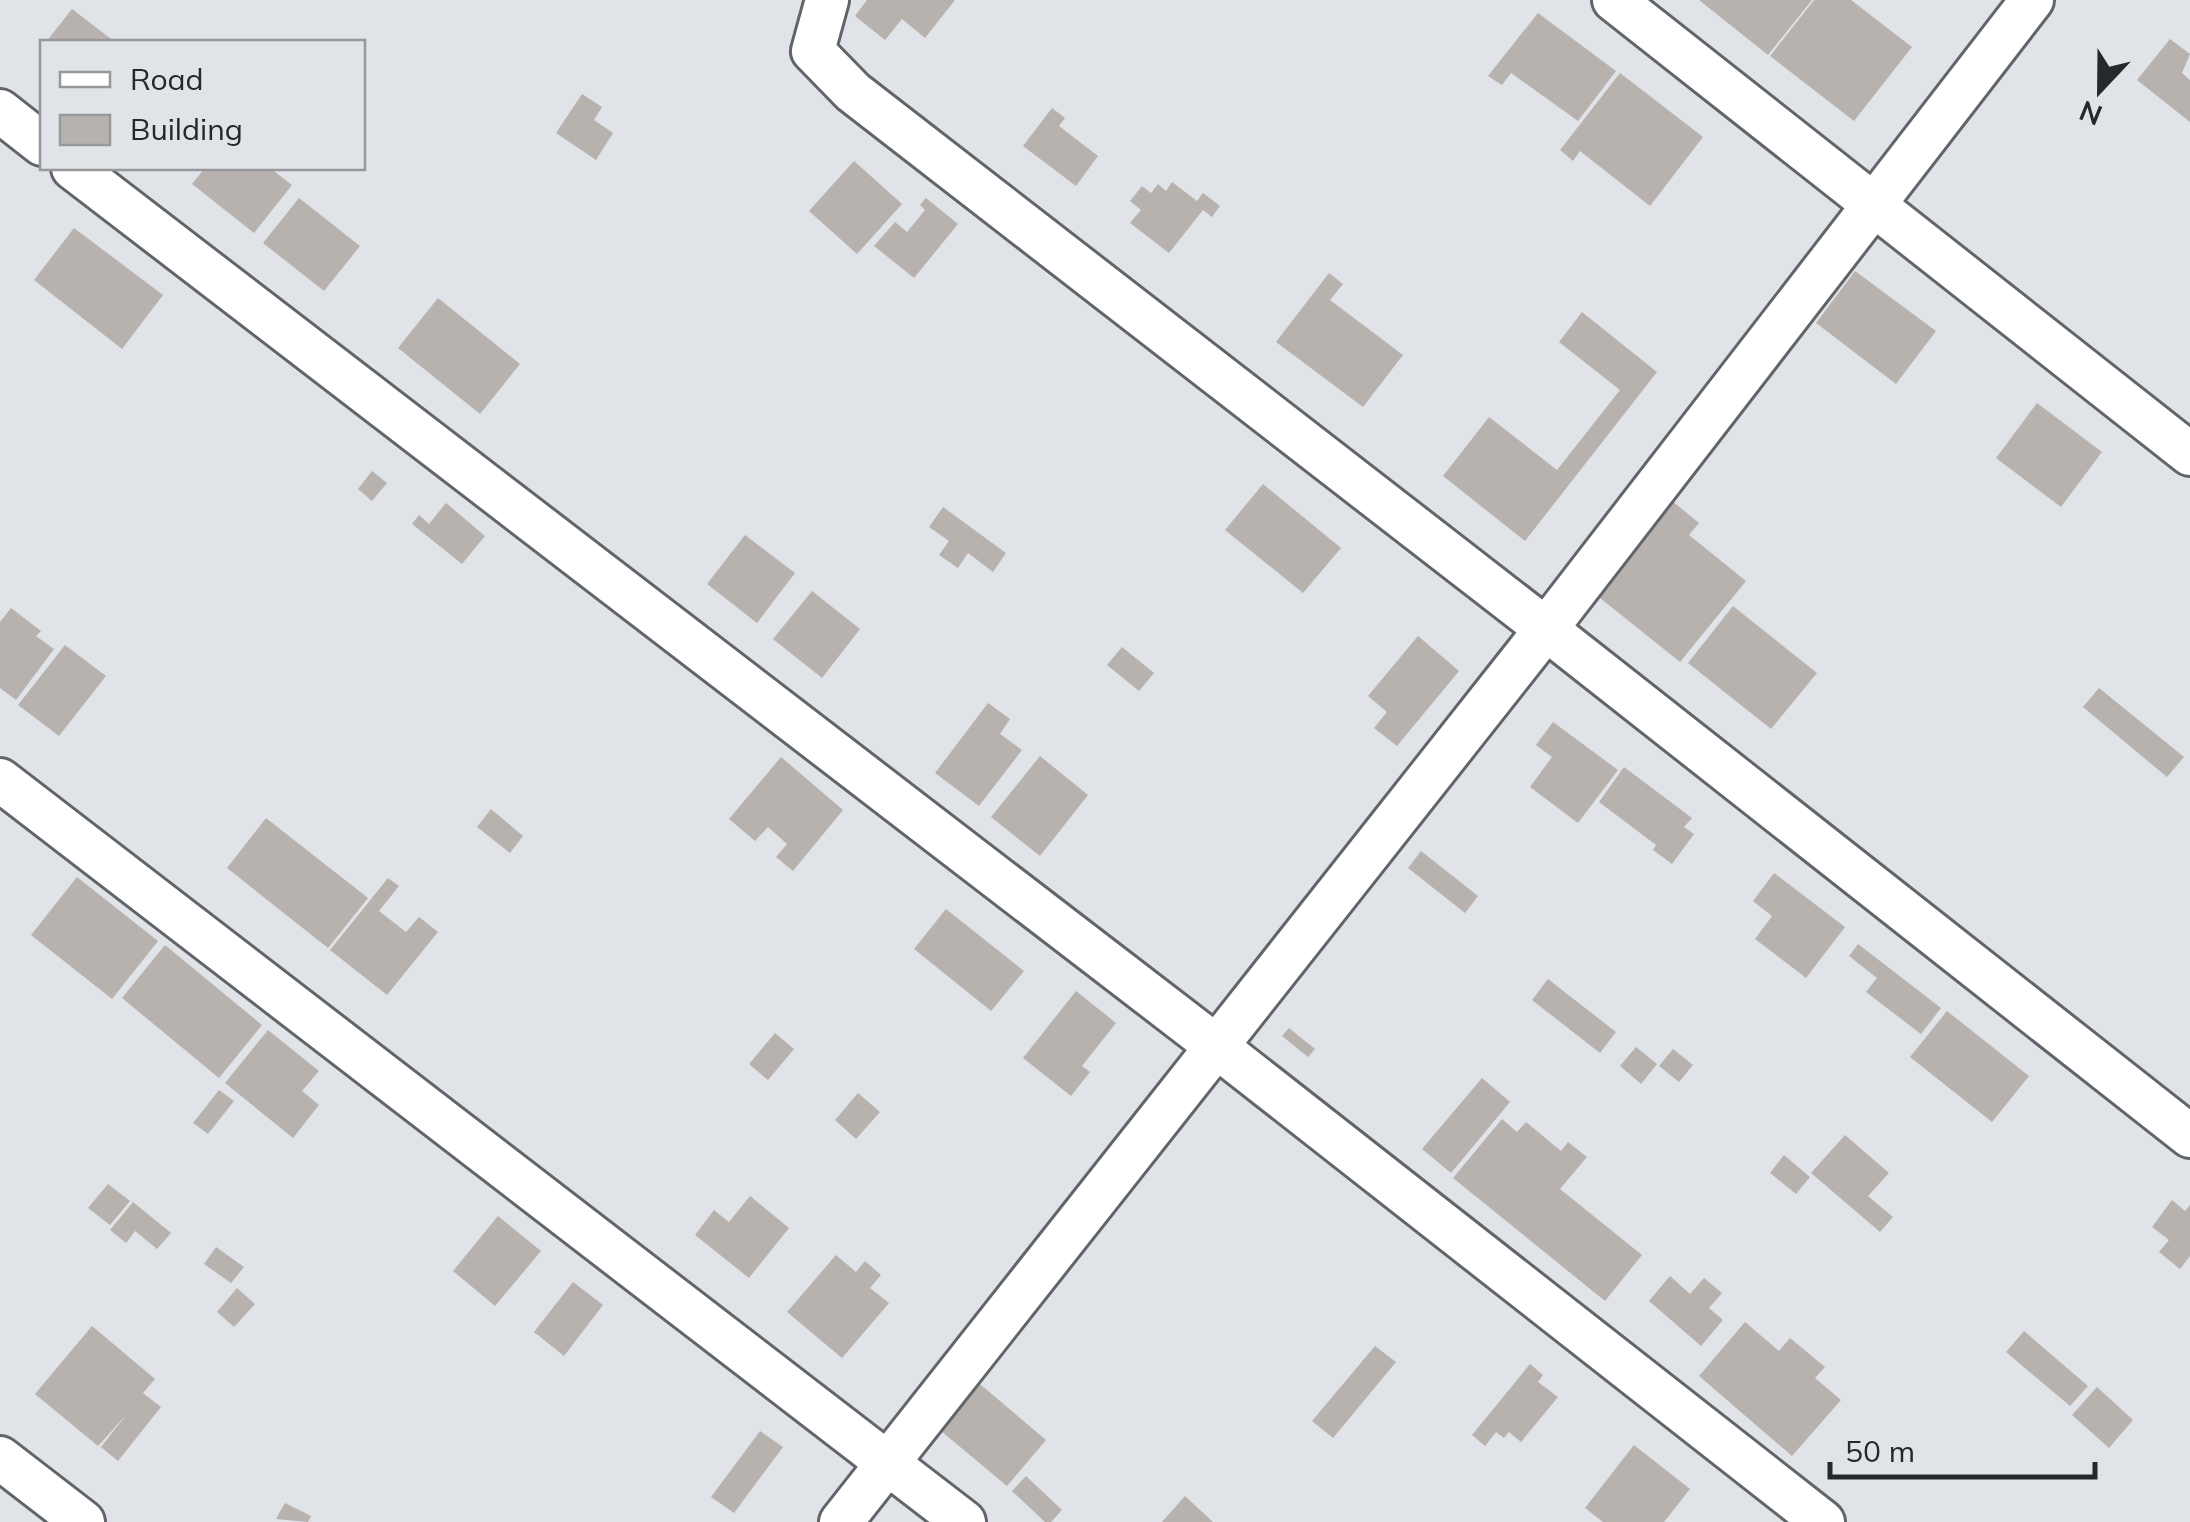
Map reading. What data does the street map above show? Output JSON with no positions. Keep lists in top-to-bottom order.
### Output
{
  "legend": ["Road", "Building"],
  "scale_bar": "50 m",
  "north": "bottom"
}
